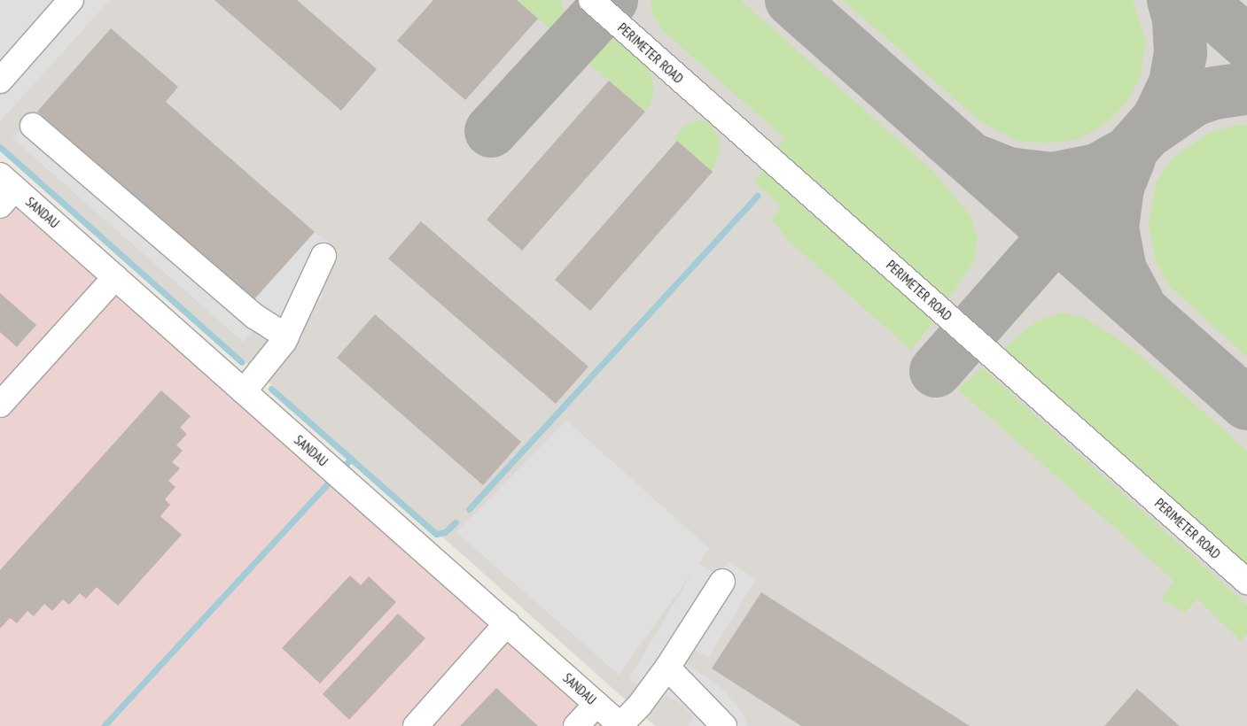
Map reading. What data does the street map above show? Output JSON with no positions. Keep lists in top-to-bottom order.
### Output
{
  "streets": {
    "street": ["PERIMETER ROAD", "SANDAU"]
  }
}
